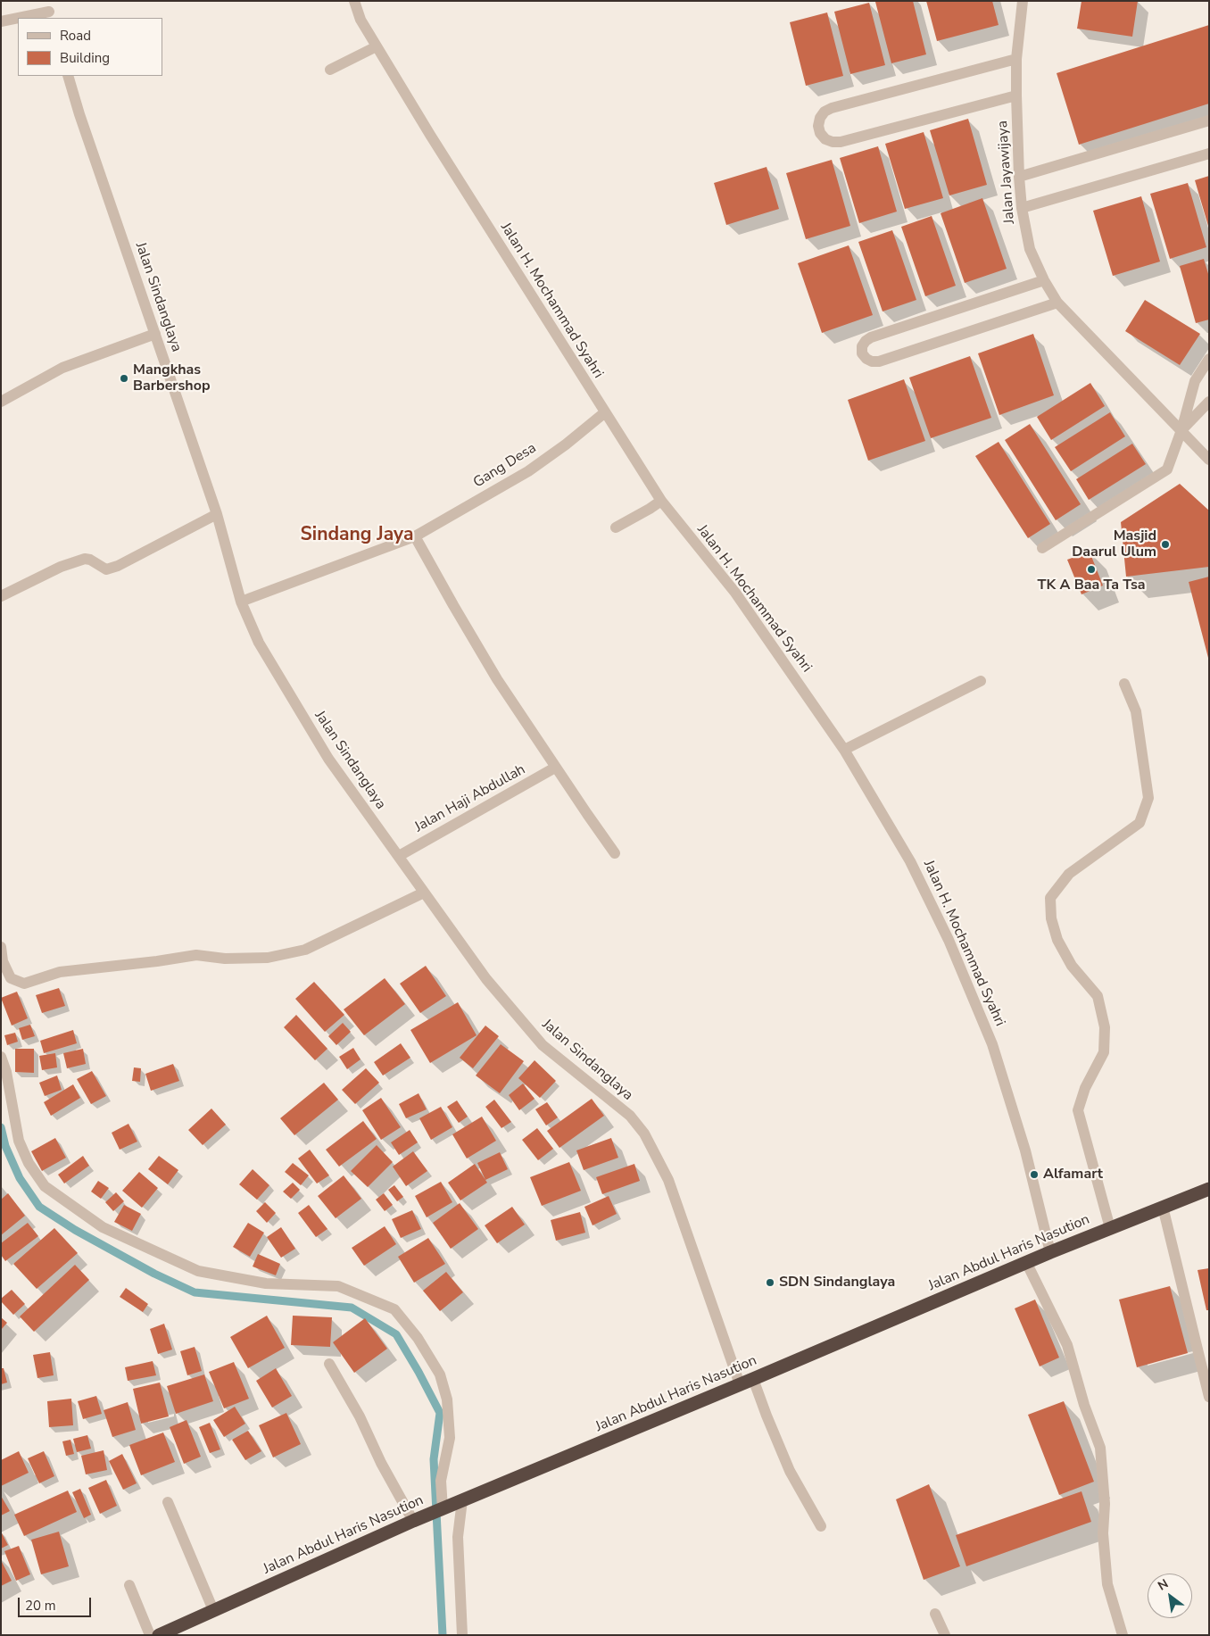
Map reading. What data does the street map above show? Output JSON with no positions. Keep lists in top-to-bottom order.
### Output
{
  "streets": {
    "highway": ["Jalan Abdul Haris Nasution"],
    "street": [
      "Jalan Jayawijaya",
      "Jalan Sindanglaya",
      "Jalan H. Mochammad Syahri",
      "Gang Desa",
      "Jalan Haji Abdullah"
    ]
  },
  "crossings": [
    ["Jalan Sindanglaya", "Gang Desa"],
    ["Jalan Sindanglaya", "Jalan Haji Abdullah"],
    ["Jalan Sindanglaya", "Jalan Abdul Haris Nasution"],
    ["Jalan H. Mochammad Syahri", "Gang Desa"],
    ["Jalan H. Mochammad Syahri", "Jalan Abdul Haris Nasution"]
  ],
  "districts": ["Sindang Jaya"],
  "places": [
    "Mangkhas Barbershop",
    "Masjid Daarul Ulum",
    "TK A Baa Ta Tsa",
    "Alfamart",
    "SDN Sindanglaya"
  ],
  "legend": ["Road", "Building"],
  "scale_bar": "20 m",
  "north": "top left"
}
